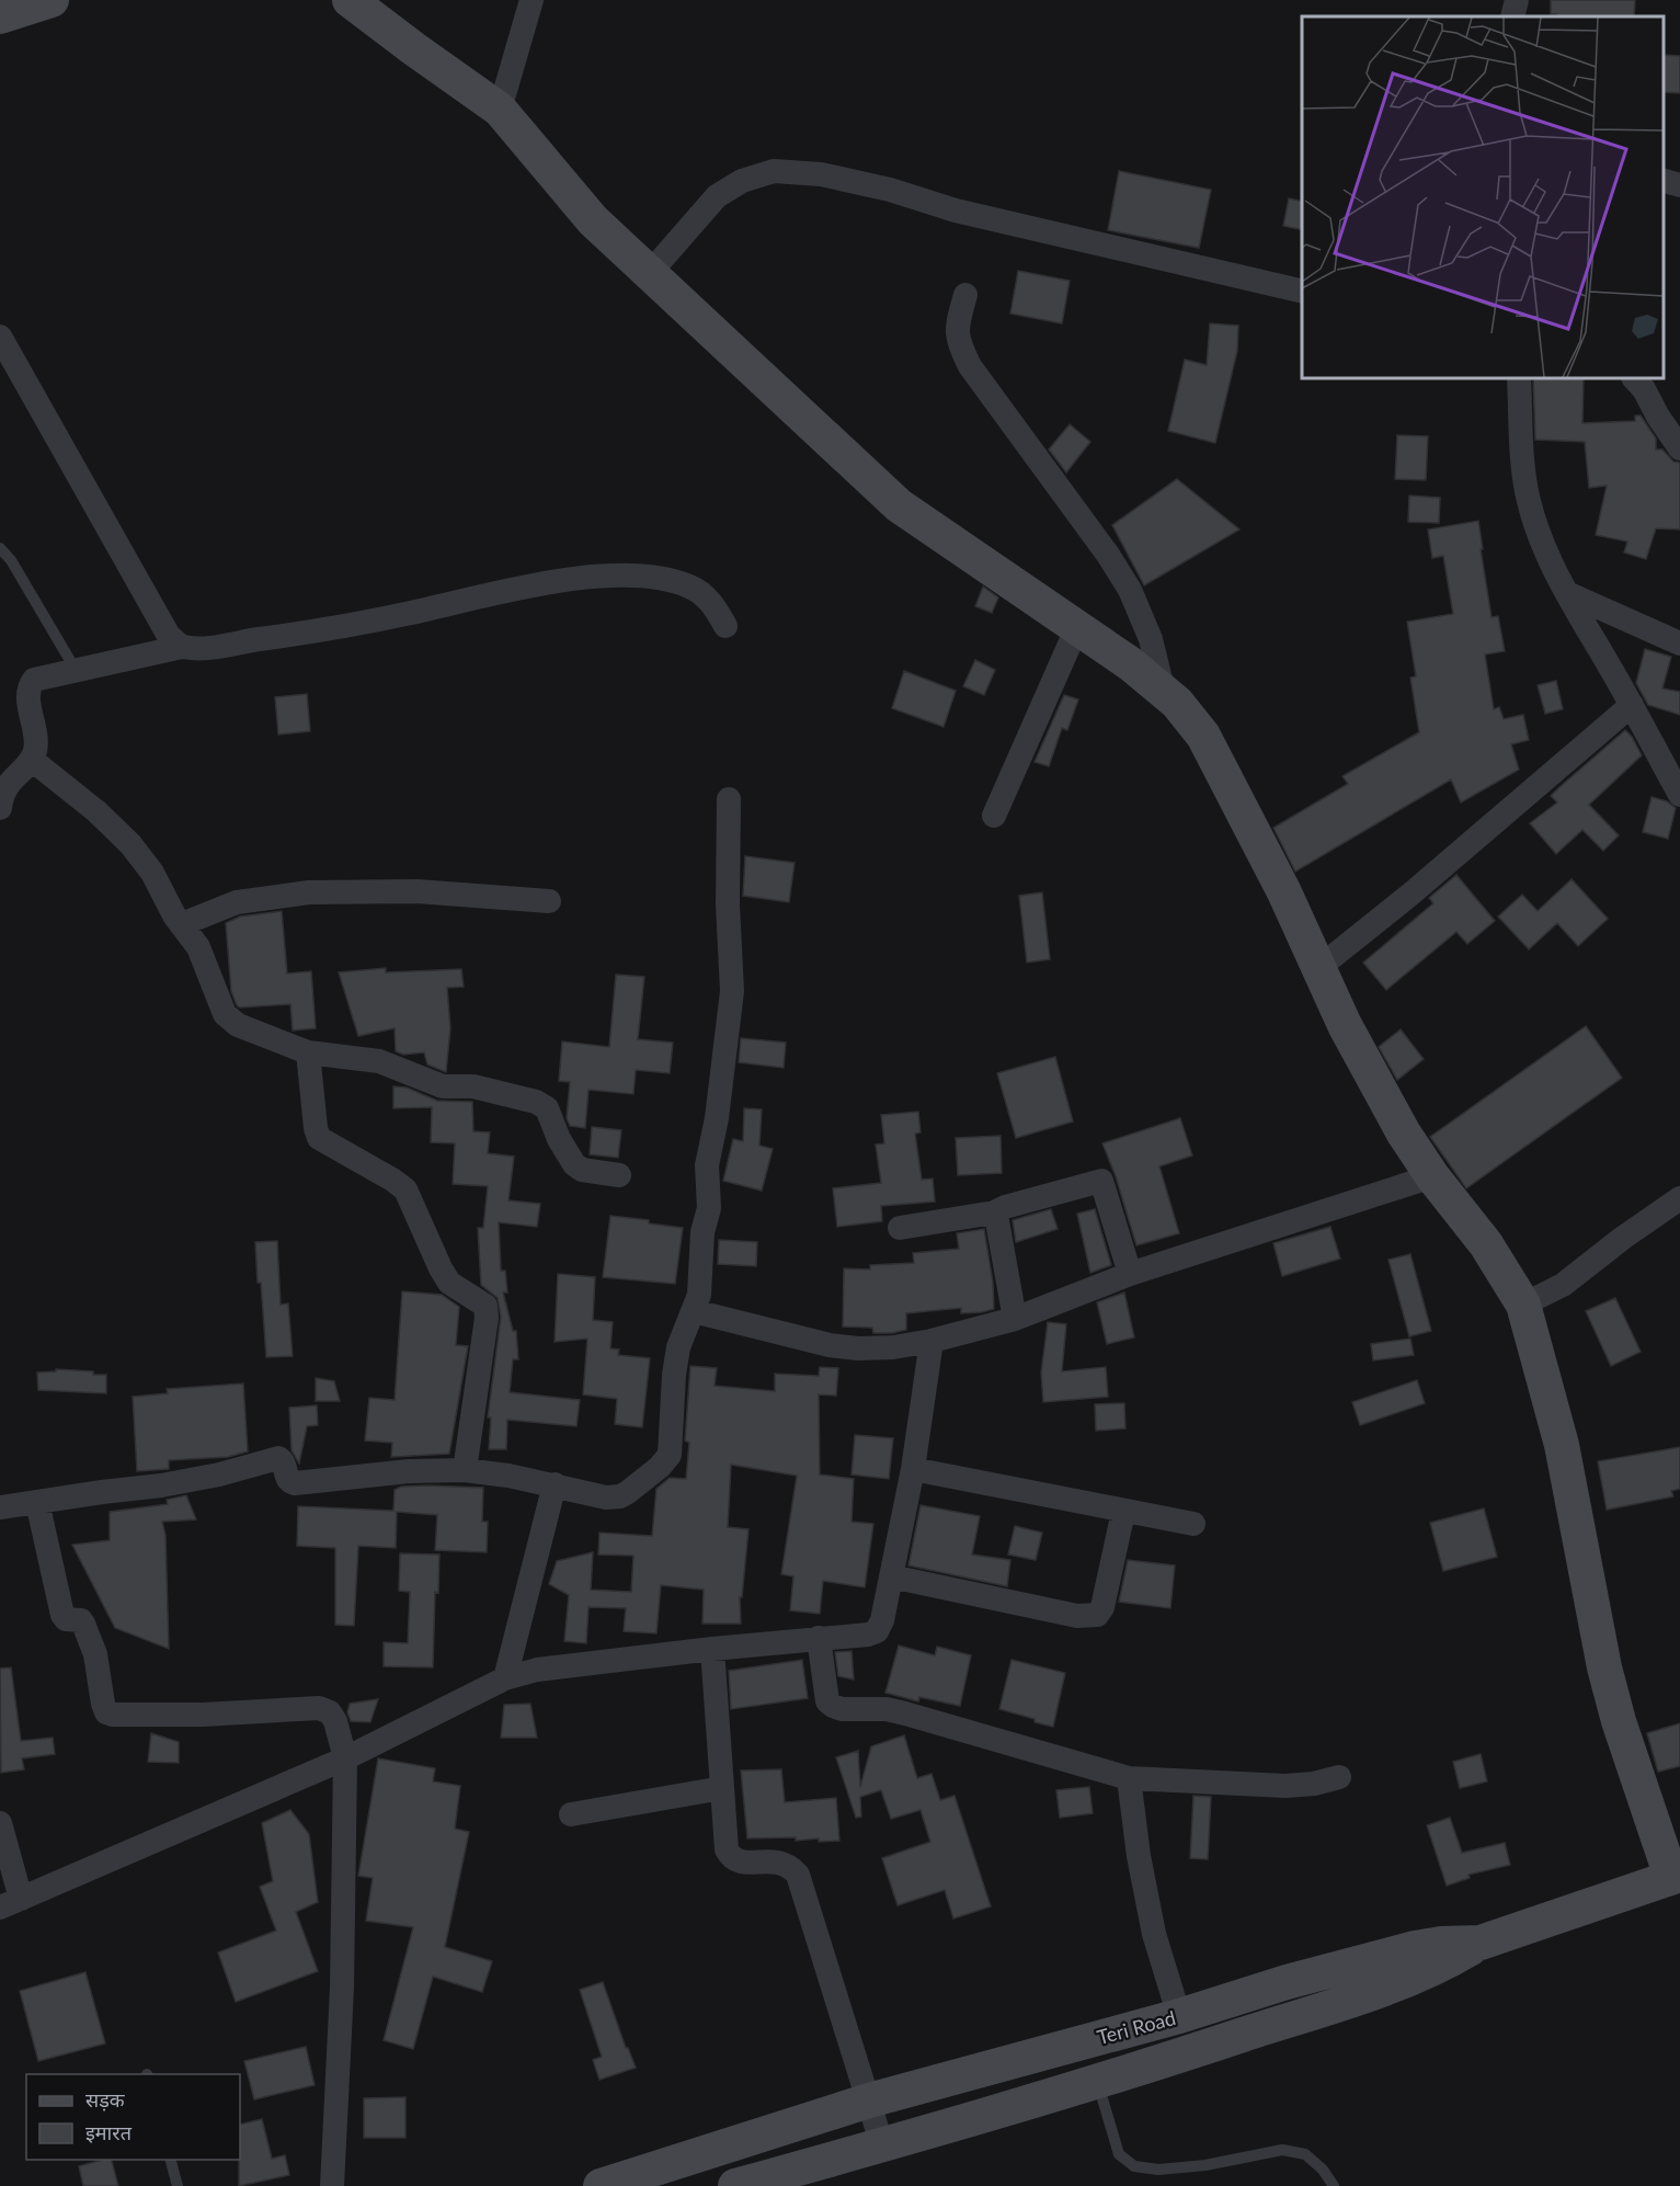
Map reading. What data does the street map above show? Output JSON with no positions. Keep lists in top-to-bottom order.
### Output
{
  "streets": {
    "street": ["Teri Road"]
  },
  "legend": ["सड़क", "इमारत"]
}
